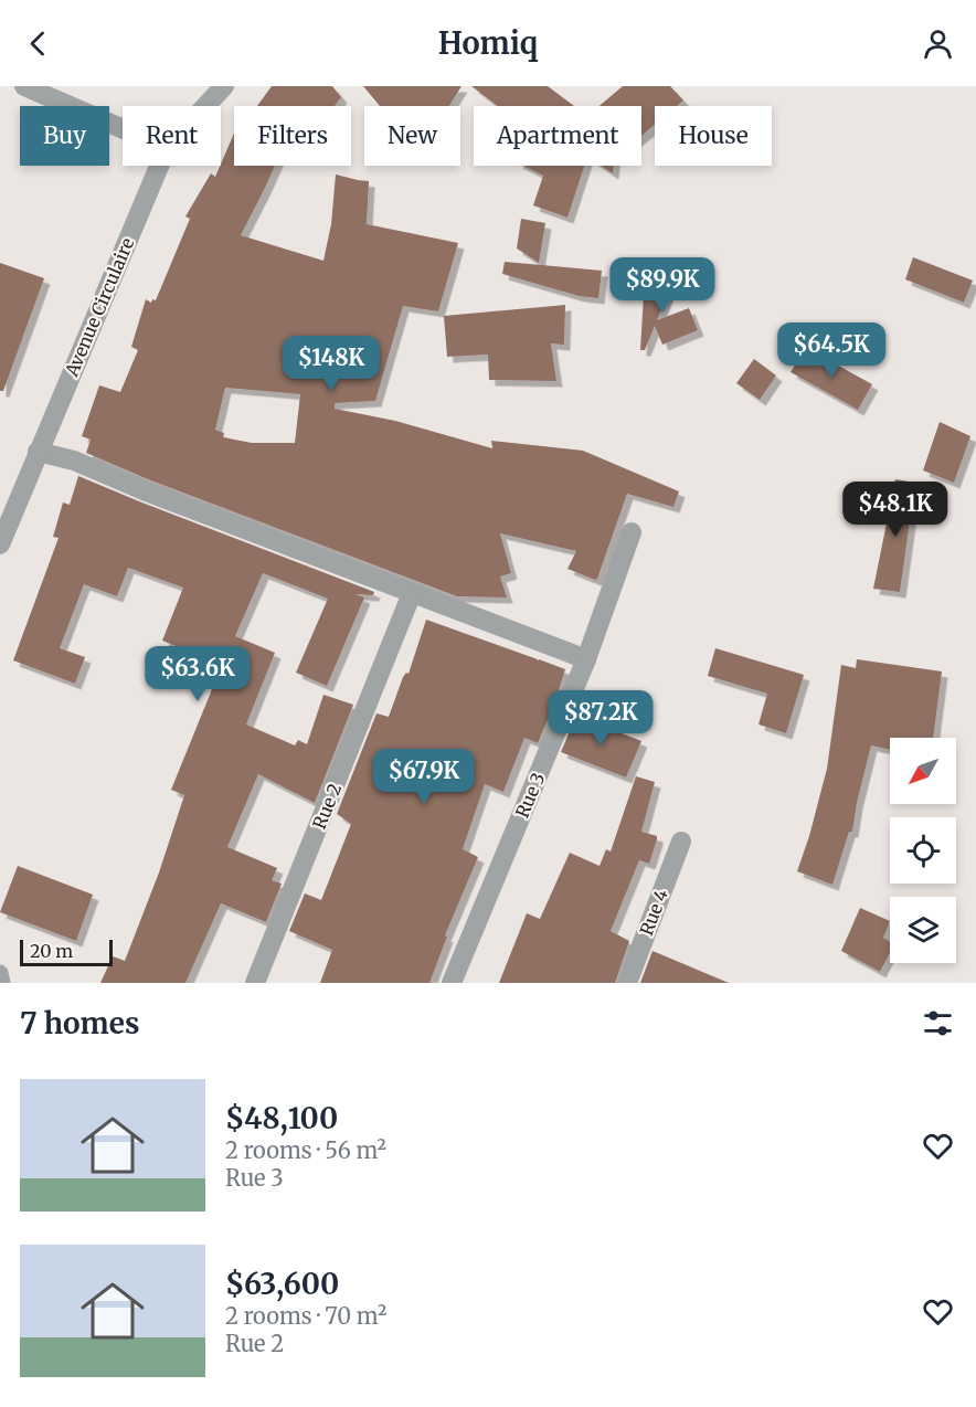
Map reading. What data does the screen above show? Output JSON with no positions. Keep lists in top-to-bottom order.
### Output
{
  "streets": {
    "street": [
      "Avenue Circulaire",
      "Rue 3",
      "Rue 2",
      "Rue 4"
    ]
  },
  "scale_bar": "20 m",
  "north": "bottom left",
  "page": {
    "header": "Homiq",
    "chip": [
      "Buy",
      "Rent",
      "Filters",
      "New",
      "Apartment",
      "House"
    ],
    "price": [
      "$89.9K",
      "$64.5K",
      "$148K",
      "$48.1K",
      "$63.6K",
      "$87.2K",
      "$67.9K"
    ],
    "scale": "20 m",
    "heading": "7 homes",
    "list": [
      {
        "name": "$48,100",
        "note": "2 rooms · 56 m² · Rue 3"
      },
      {
        "name": "$63,600",
        "note": "2 rooms · 70 m² · Rue 2"
      }
    ]
  }
}
